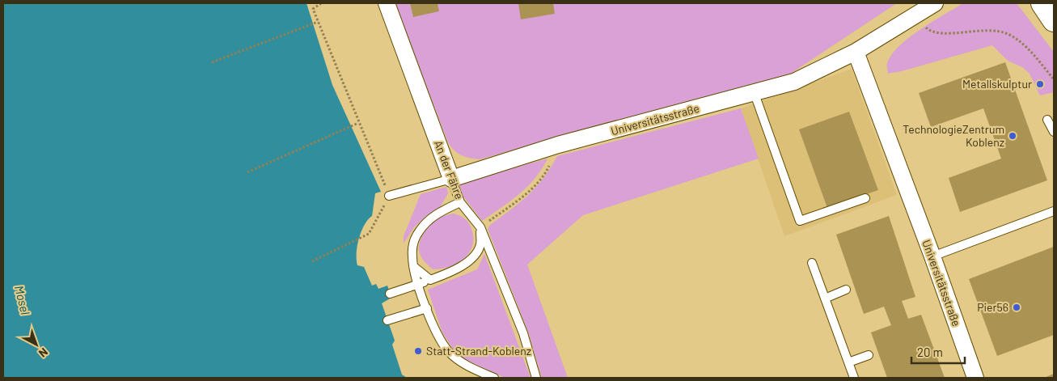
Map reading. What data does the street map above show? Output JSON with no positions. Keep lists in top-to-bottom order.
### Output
{
  "streets": {
    "street": ["Universitätsstraße", "An der Fähre"]
  },
  "crossings": [
    ["Universitätsstraße", "An der Fähre"]
  ],
  "water": ["Mosel"],
  "places": [
    "Metallskulptur",
    "TechnologieZentrum Koblenz",
    "Pier56",
    "Statt-Strand-Koblenz"
  ],
  "scale_bar": "20 m",
  "north": "bottom right"
}
